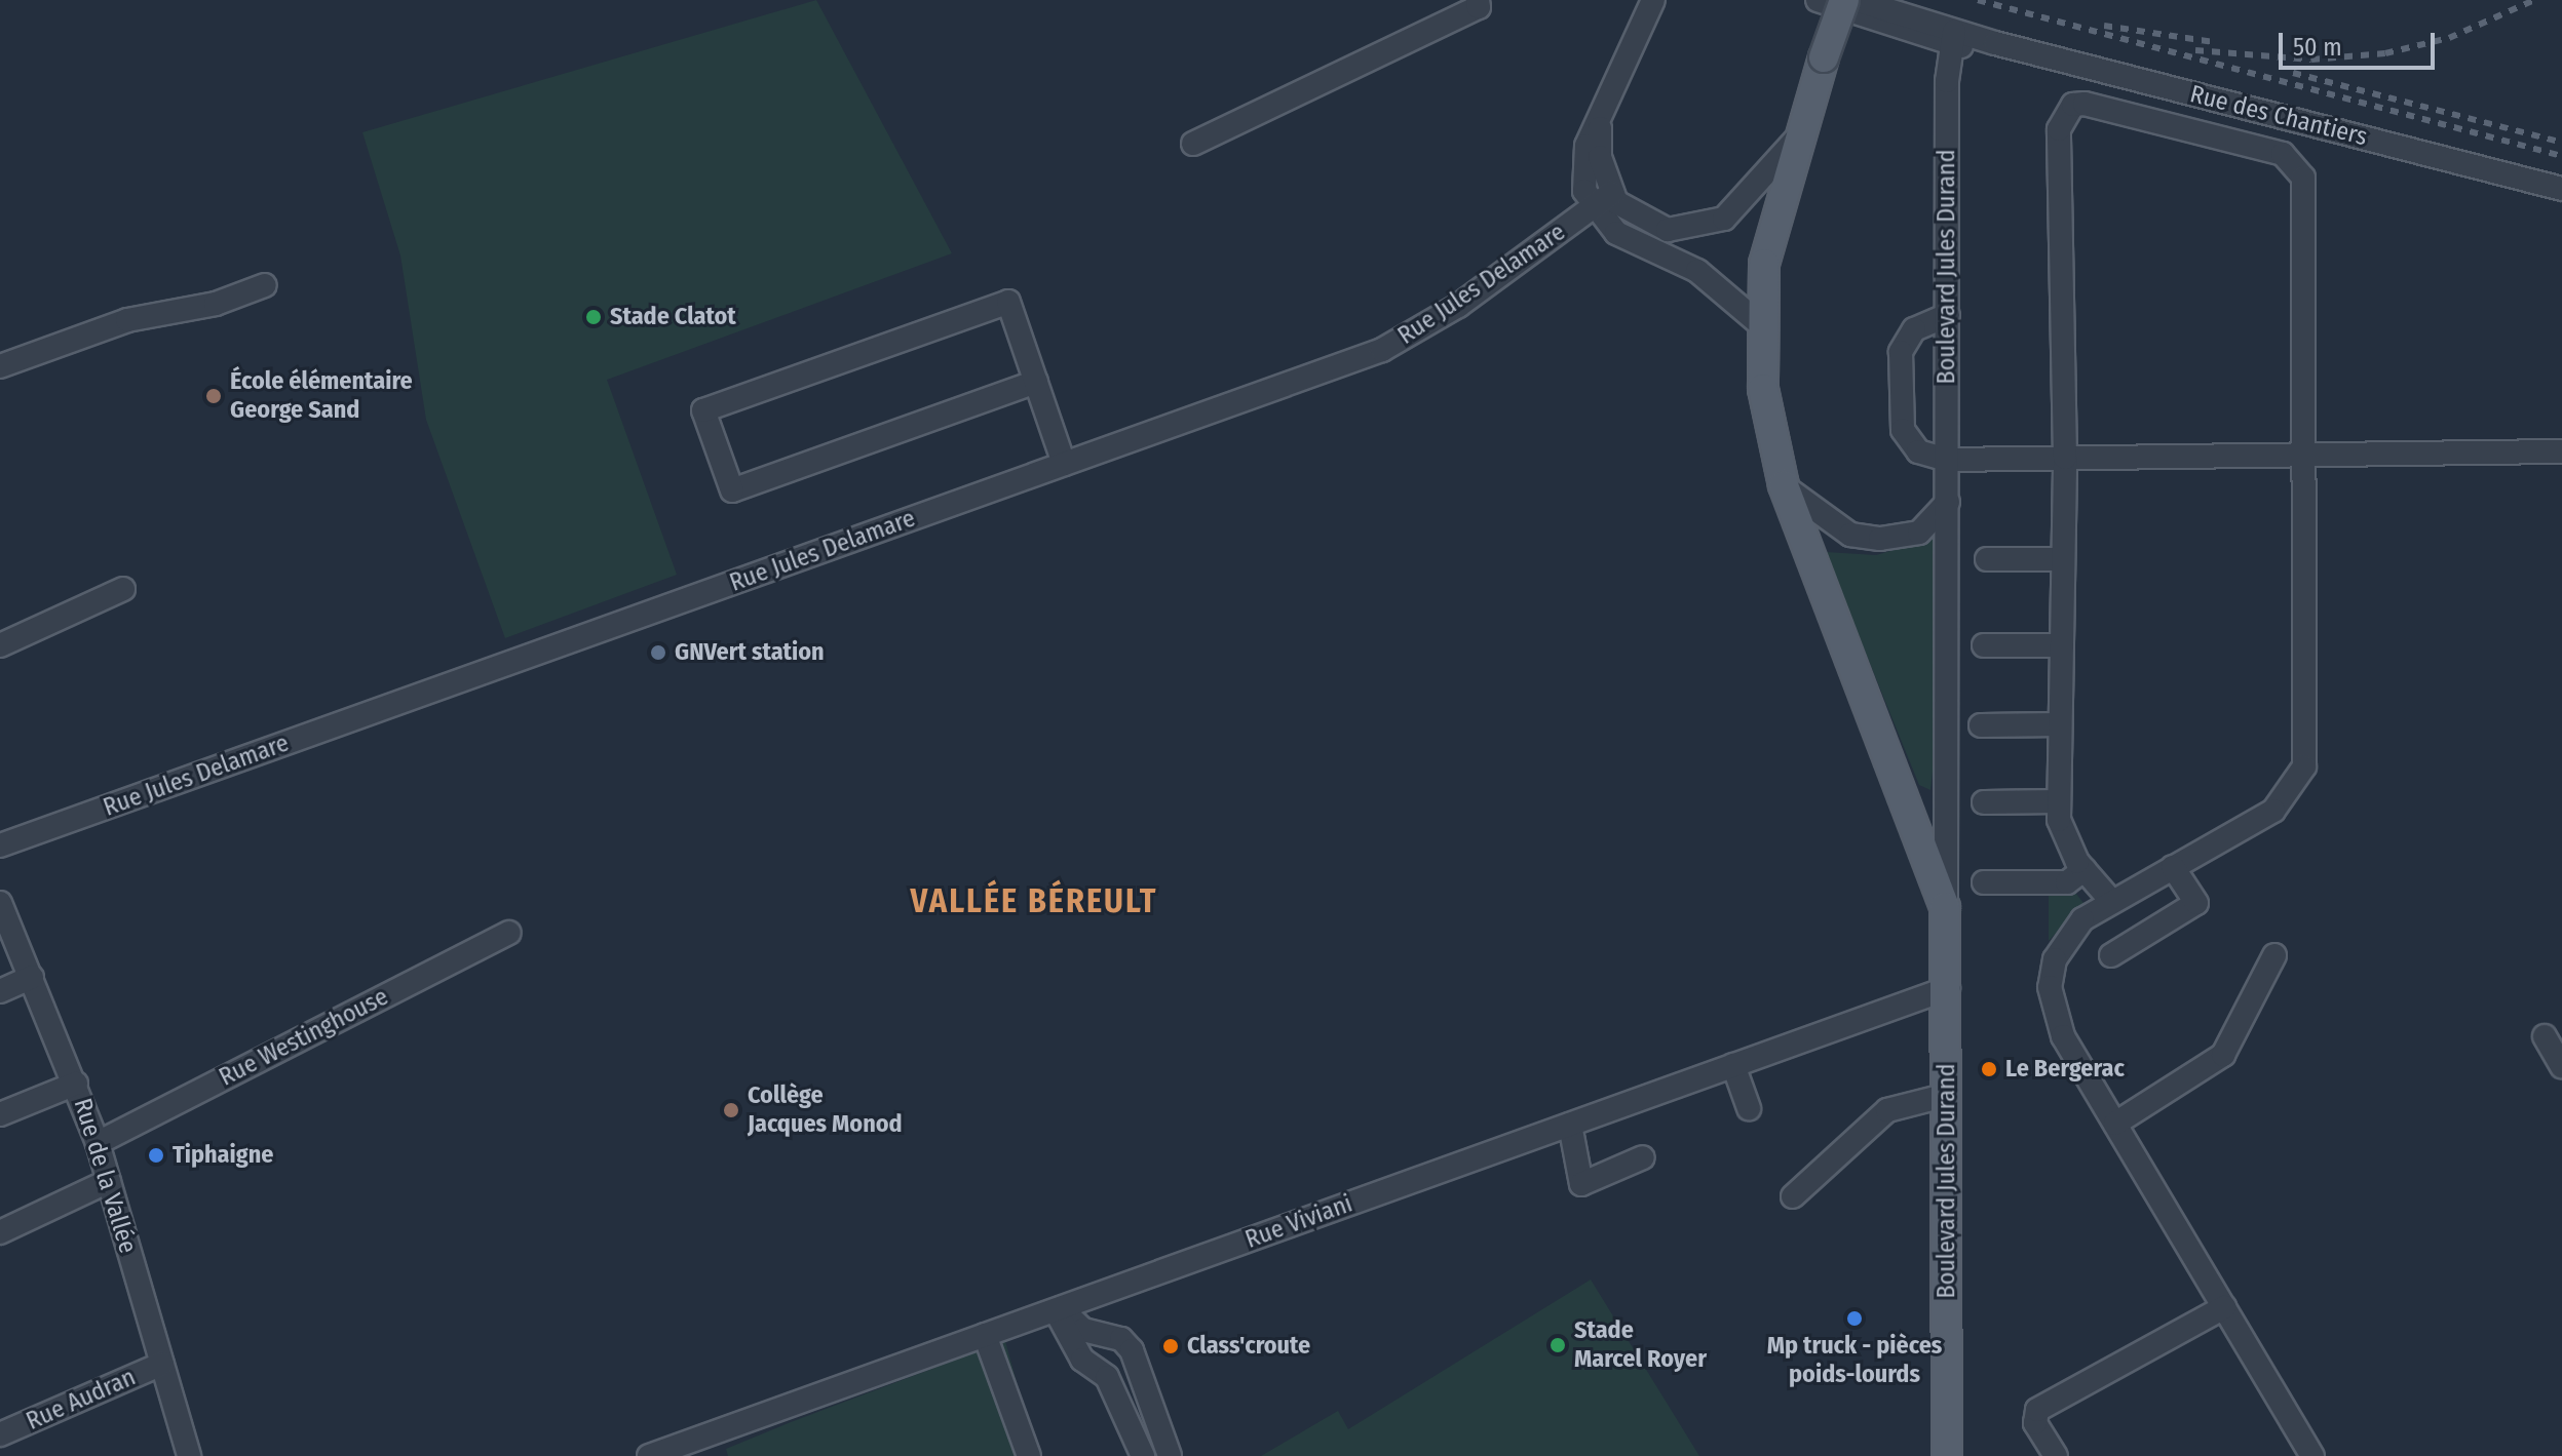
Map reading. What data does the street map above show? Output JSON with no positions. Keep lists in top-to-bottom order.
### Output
{
  "streets": {
    "main road": ["Boulevard Jules Durand"],
    "street": [
      "Rue des Chantiers",
      "Rue Jules Delamare",
      "Rue Westinghouse",
      "Rue de la Vallée",
      "Rue Viviani",
      "Rue Audran"
    ]
  },
  "crossings": [
    ["Rue des Chantiers", "Boulevard Jules Durand"],
    ["Boulevard Jules Durand", "Rue Jules Delamare"],
    ["Boulevard Jules Durand", "Rue Viviani"],
    ["Rue Westinghouse", "Rue de la Vallée"],
    ["Rue de la Vallée", "Rue Audran"]
  ],
  "districts": ["VALLÉE BÉREULT"],
  "places": [
    "Stade Clatot",
    "École élémentaire George Sand",
    "GNVert station",
    "Le Bergerac",
    "Collège Jacques Monod",
    "Tiphaigne",
    "Mp truck - pièces poids-lourds",
    "Stade Marcel Royer",
    "Class'croute"
  ],
  "scale_bar": "50 m"
}
